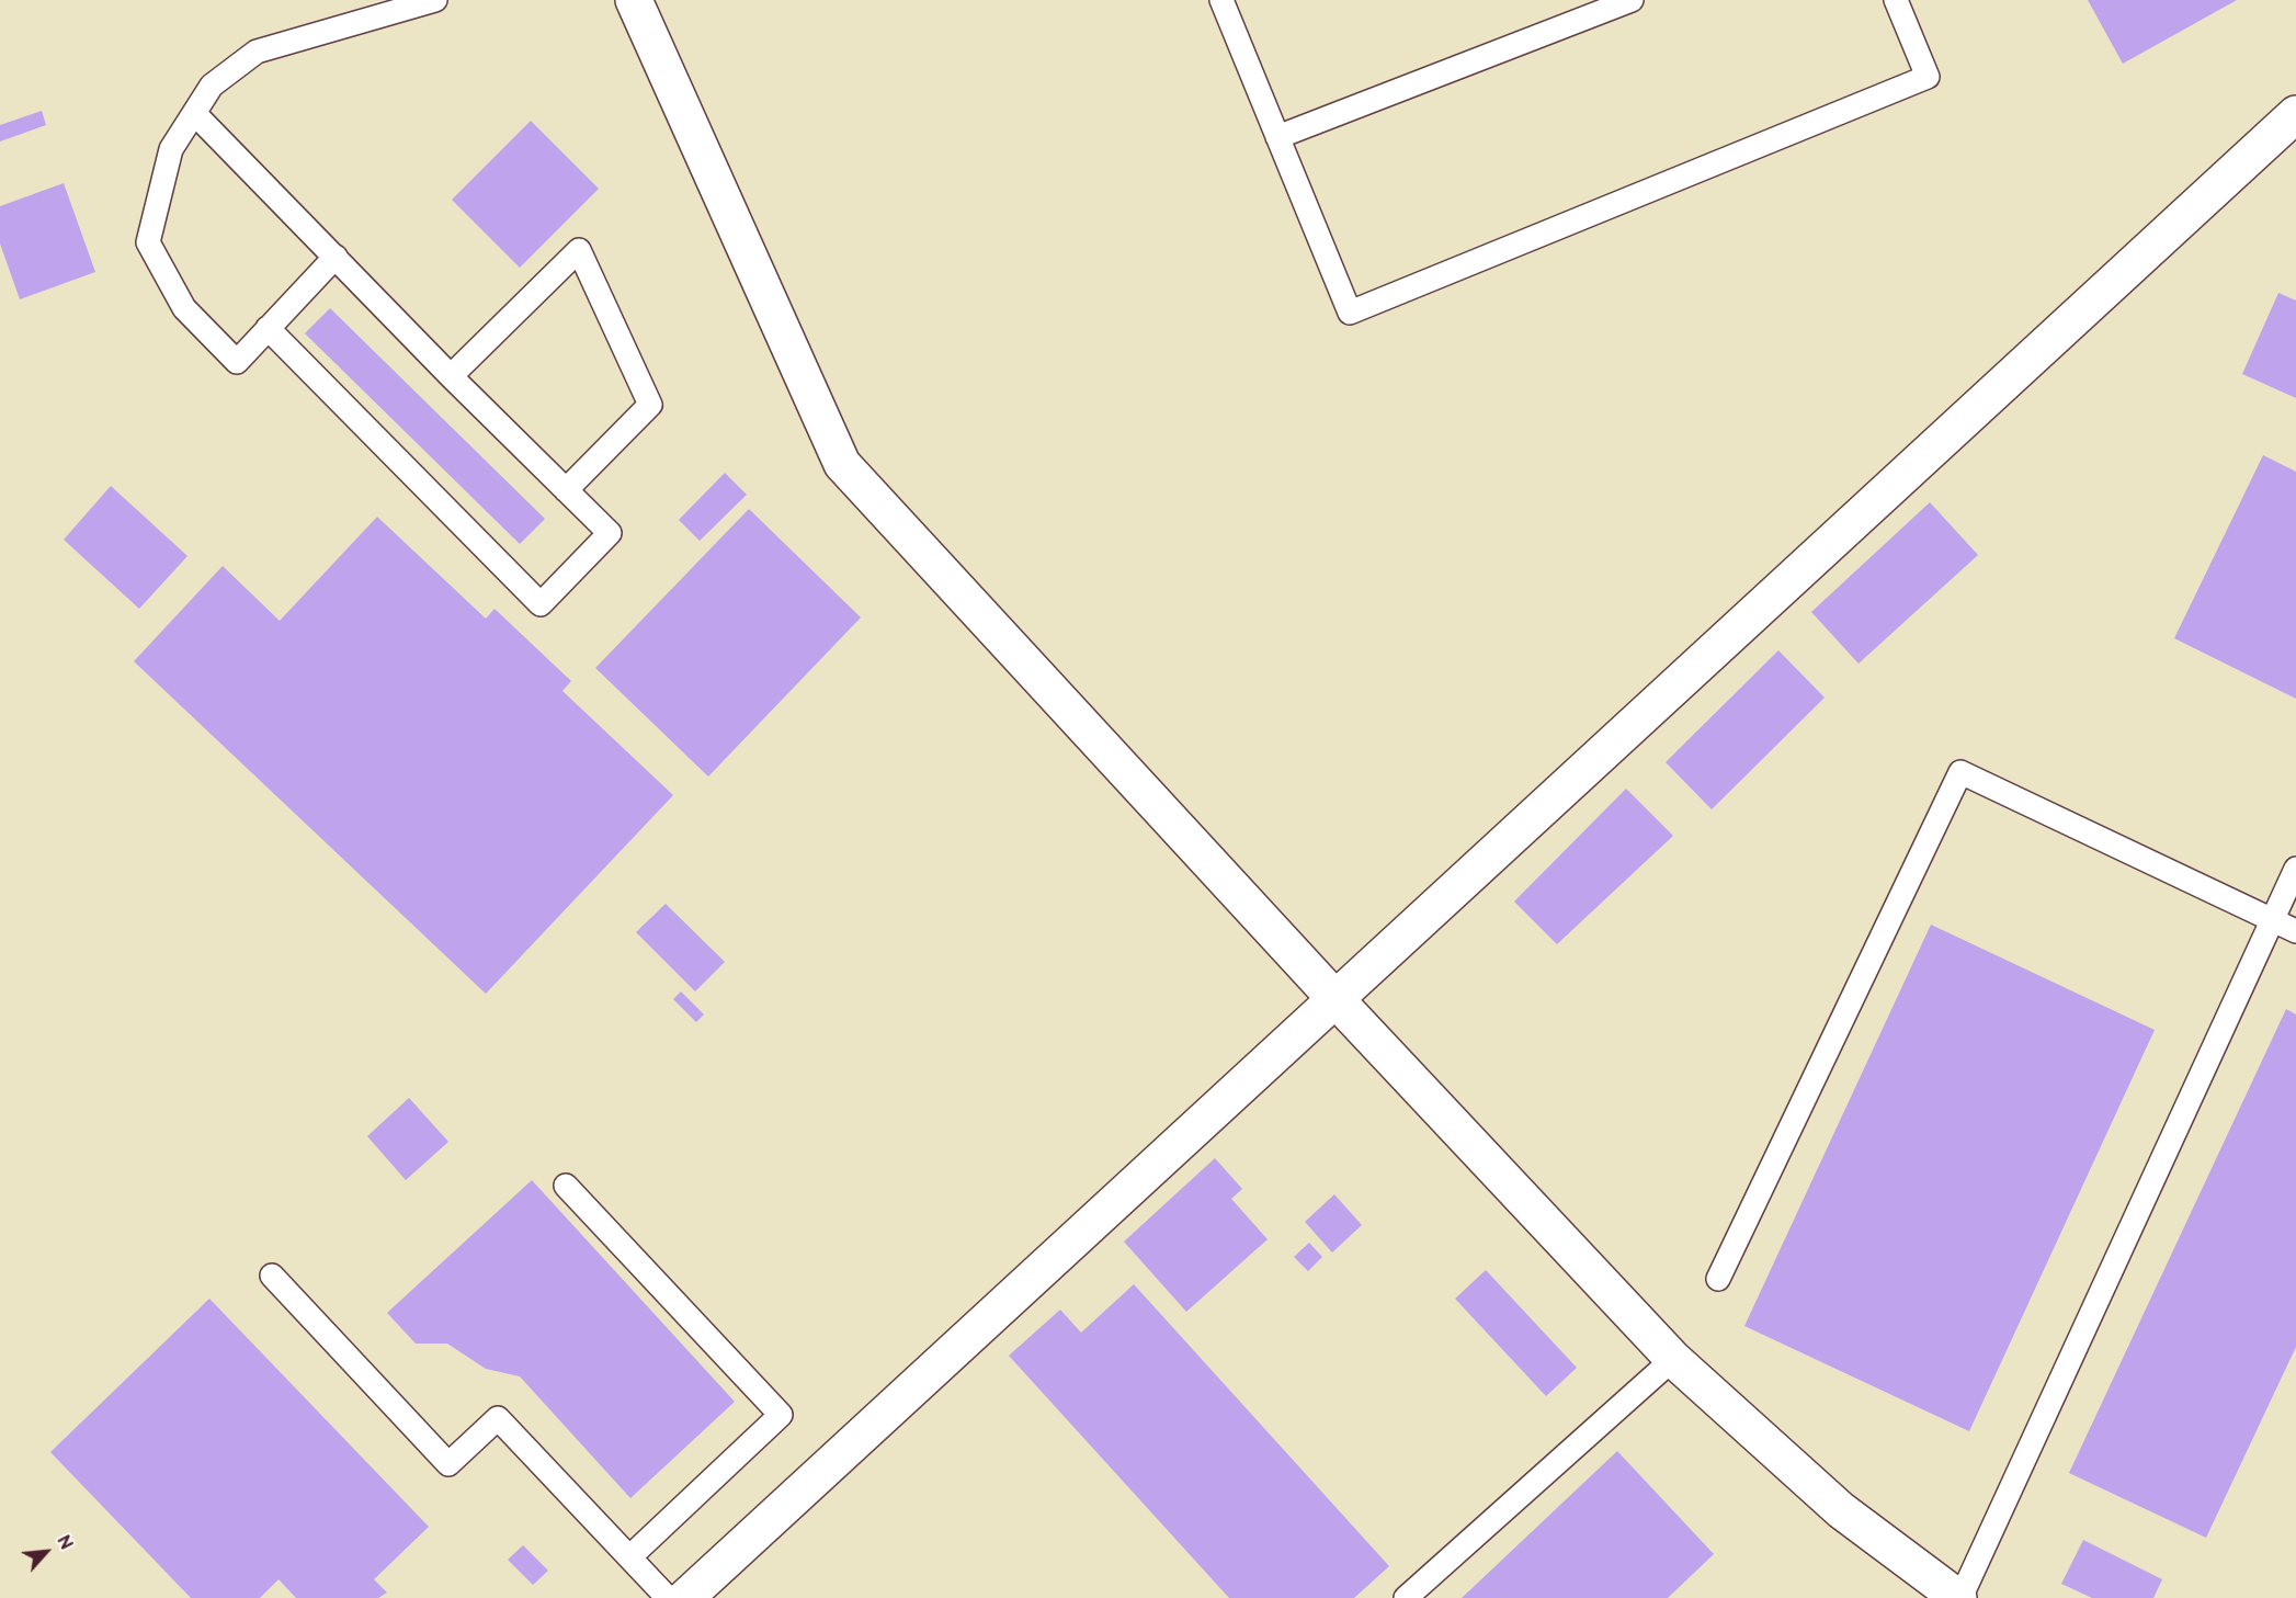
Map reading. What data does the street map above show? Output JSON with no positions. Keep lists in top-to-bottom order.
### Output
{
  "north": "top right"
}
